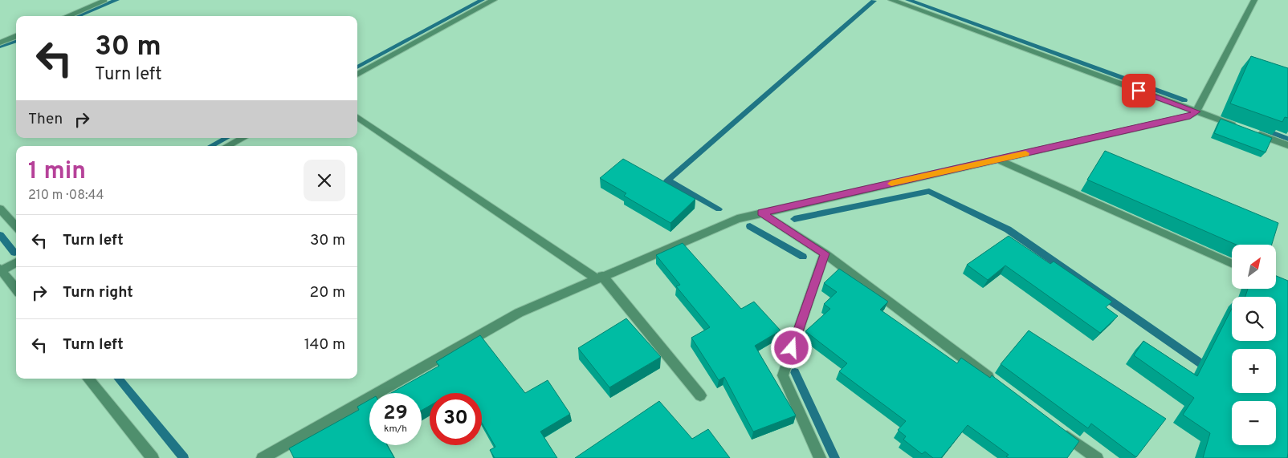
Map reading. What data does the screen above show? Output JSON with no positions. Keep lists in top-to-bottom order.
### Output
{
  "north": "top right",
  "page": {
    "turn": ["30 m", "Turn left"],
    "then": "Then",
    "heading": ["1 min", "210 m · 08:44"],
    "list": [
      {
        "name": "Turn left",
        "value": "30 m"
      },
      {
        "name": "Turn right",
        "value": "20 m"
      },
      {
        "name": "Turn left",
        "value": "140 m"
      }
    ],
    "map_buttons": ["+", "−"],
    "speed": "29 km/h",
    "limit": "30"
  }
}
